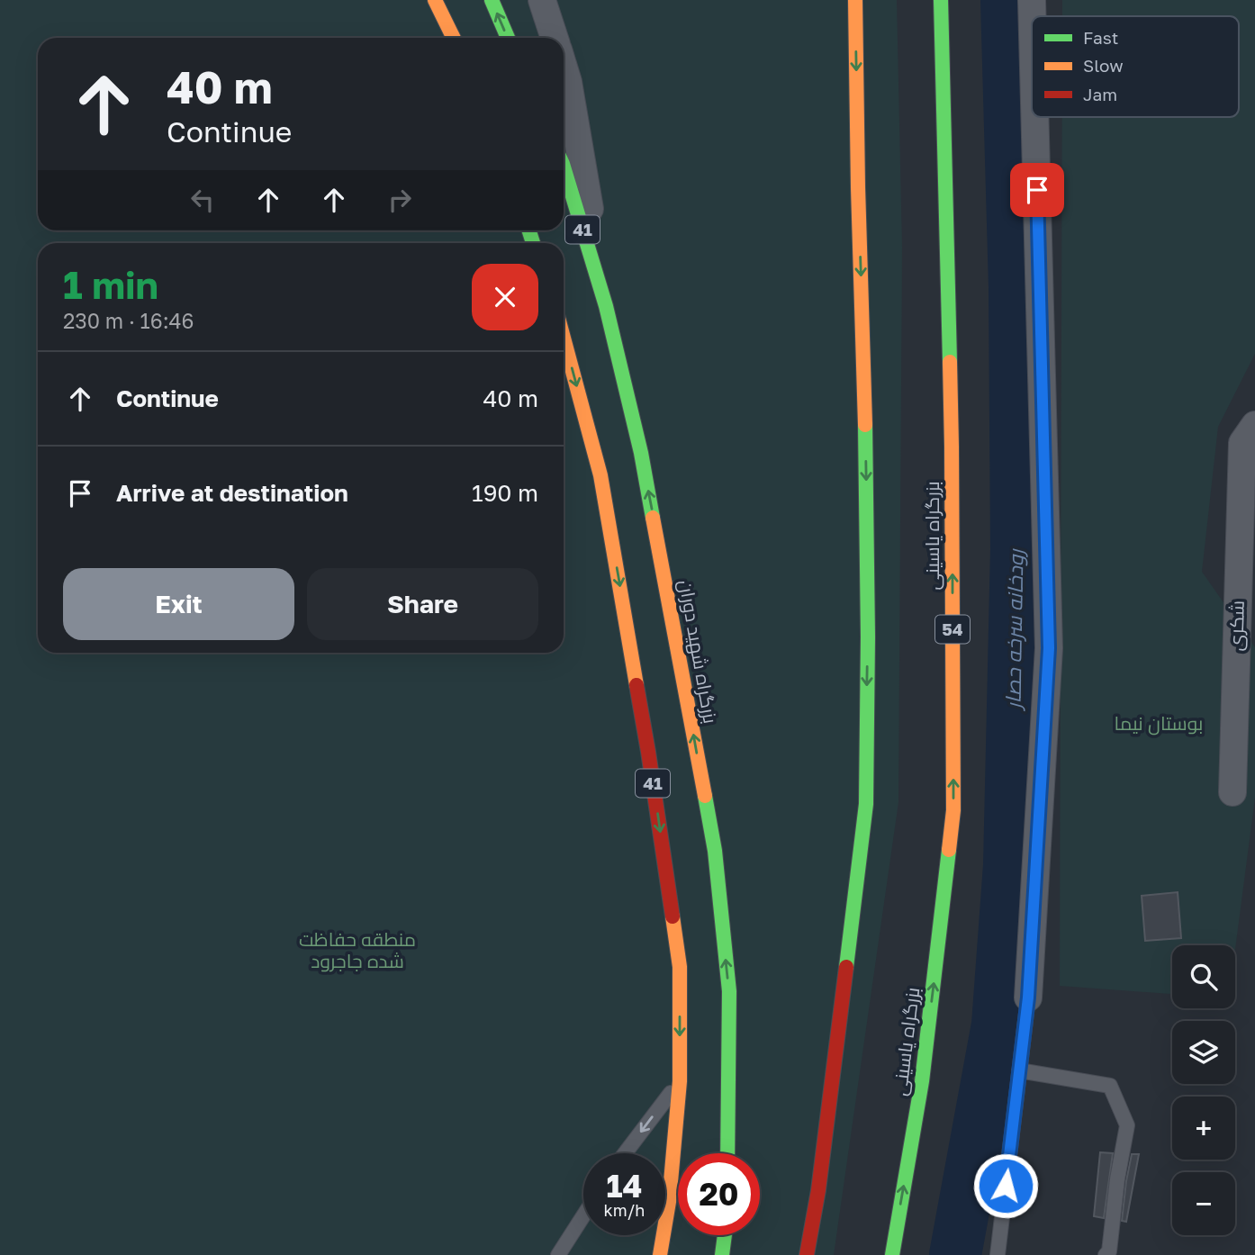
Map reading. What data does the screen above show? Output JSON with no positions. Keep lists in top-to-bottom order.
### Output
{
  "streets": {
    "highway": [
      "41",
      "بزرگراه یاسینی",
      "54",
      "بزرگراه شهید دوران"
    ],
    "street": ["شکری"]
  },
  "water": ["رودخانه سرخه حصار"],
  "parks": ["بوستان نیما", "منطقه حفاظت شده جاجرود"],
  "legend": ["Fast", "Slow", "Jam"],
  "page": {
    "turn": ["40 m", "Continue"],
    "heading": ["1 min", "230 m · 16:46"],
    "list": [
      {
        "name": "Continue",
        "value": "40 m"
      },
      {
        "name": "Arrive at destination",
        "value": "190 m"
      }
    ],
    "buttons": ["Exit", "Share"],
    "map_buttons": ["+", "−"],
    "speed": "14 km/h",
    "limit": "20"
  }
}
